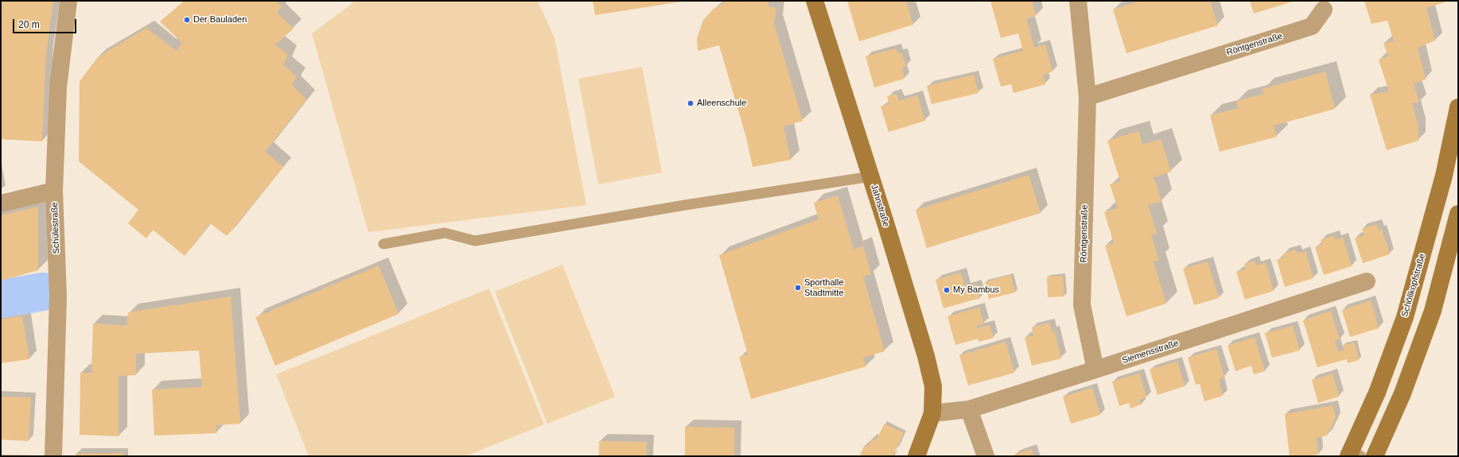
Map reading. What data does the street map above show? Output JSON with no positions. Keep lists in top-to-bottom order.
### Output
{
  "streets": {
    "main road": ["Jahnstraße", "Schöllkopfstraße"],
    "street": ["Röntgenstraße", "Schülestraße", "Siemensstraße"]
  },
  "crossings": [
    ["Röntgenstraße", "Siemensstraße"],
    ["Jahnstraße", "Siemensstraße"]
  ],
  "places": [
    "Der Bauladen",
    "Alleenschule",
    "Sporthalle Stadtmitte",
    "My Bambus"
  ],
  "scale_bar": "20 m"
}
